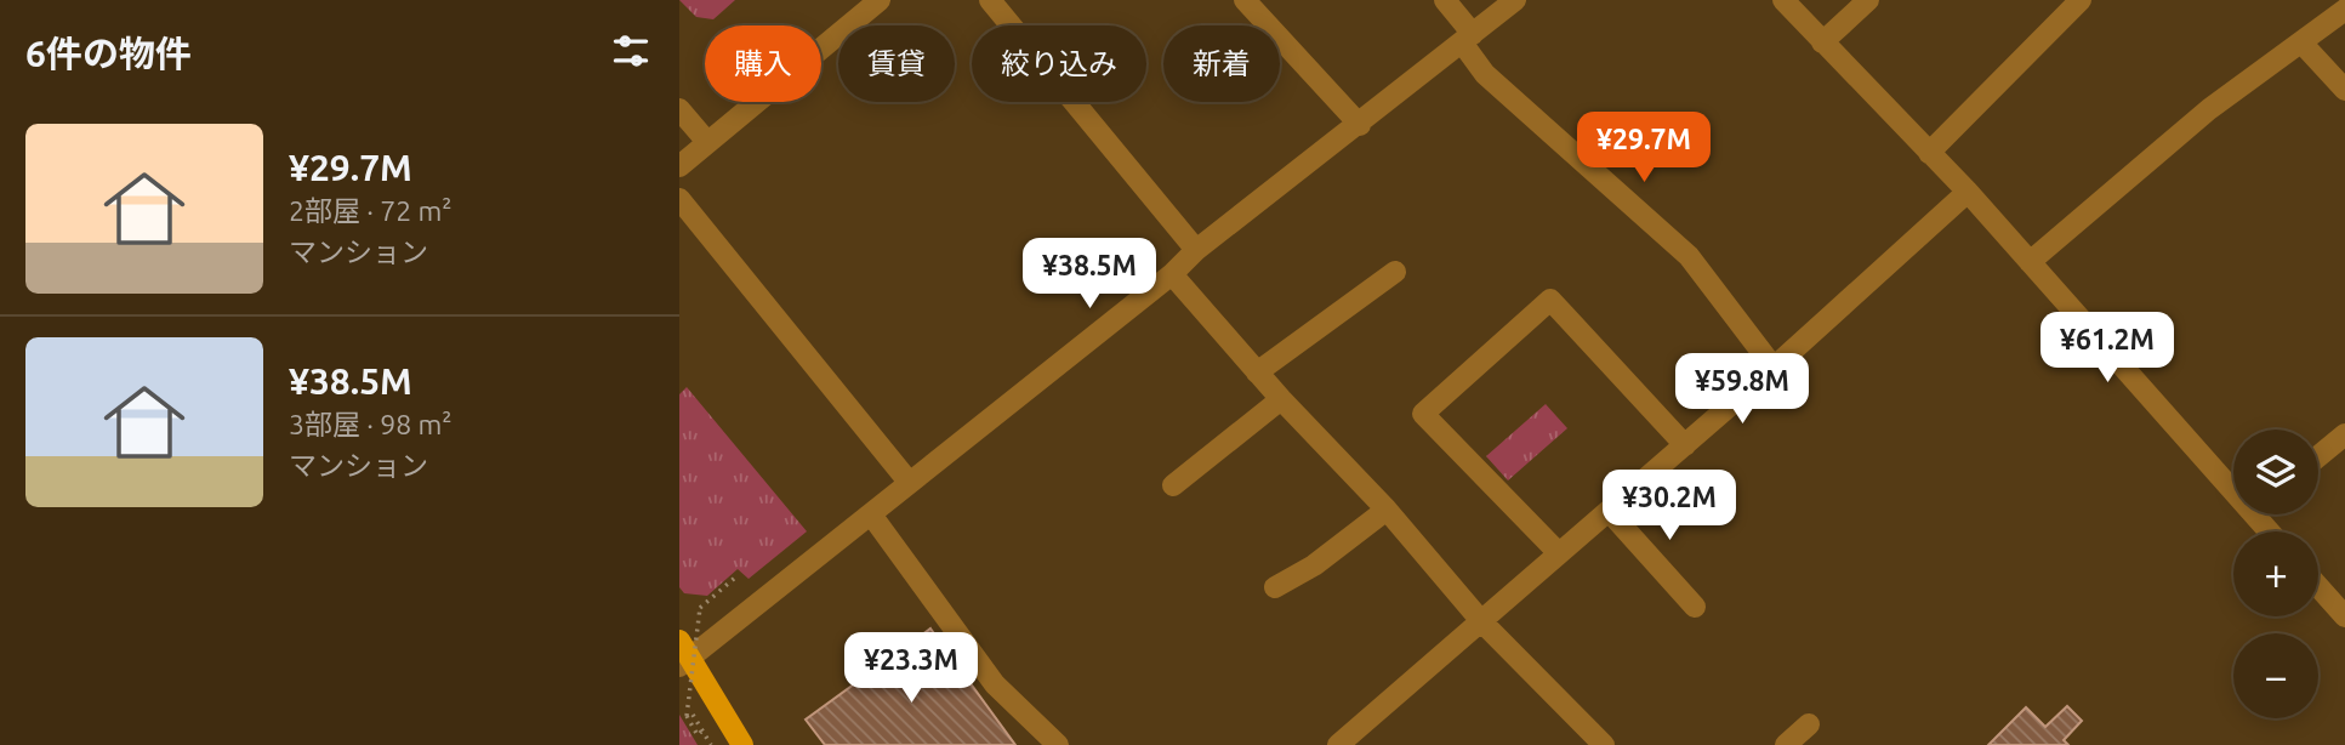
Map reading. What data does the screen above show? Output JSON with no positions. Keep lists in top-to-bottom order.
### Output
{
  "page": {
    "heading": "6件の物件",
    "chip": [
      "購入",
      "賃貸",
      "絞り込み",
      "新着"
    ],
    "list": [
      {
        "name": "¥29.7M",
        "note": "2部屋 · 72 m² · マンション"
      },
      {
        "name": "¥38.5M",
        "note": "3部屋 · 98 m² · マンション"
      }
    ],
    "price": [
      "¥29.7M",
      "¥38.5M",
      "¥61.2M",
      "¥59.8M",
      "¥30.2M",
      "¥23.3M"
    ],
    "map_buttons": ["+", "−"]
  }
}
